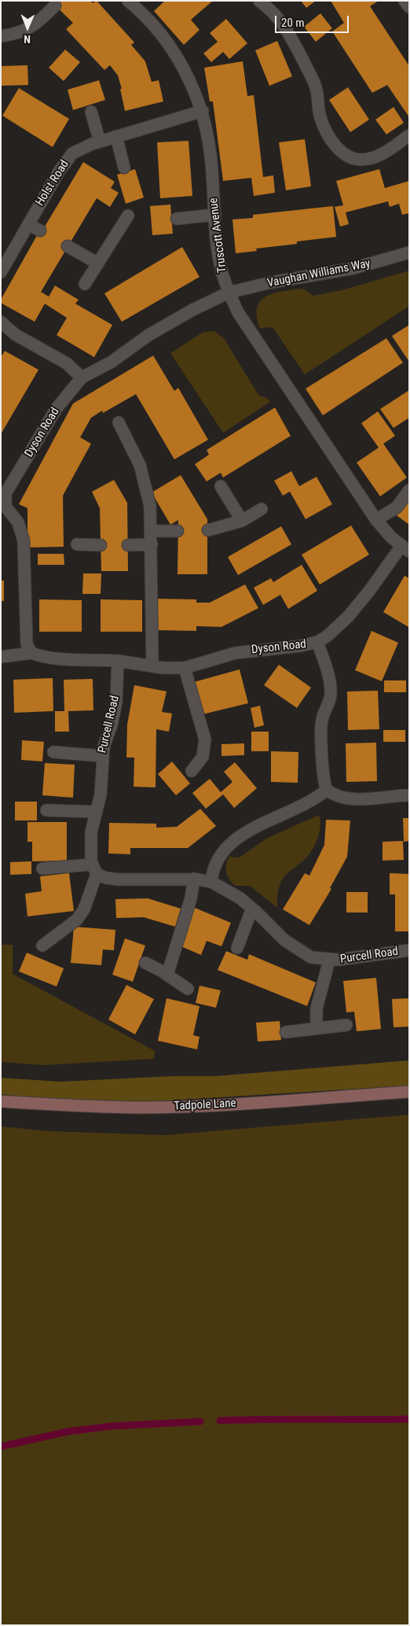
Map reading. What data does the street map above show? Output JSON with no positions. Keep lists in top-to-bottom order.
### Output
{
  "streets": {
    "street": [
      "Holst Road",
      "Truscott Avenue",
      "Vaughan Williams Way",
      "Dyson Road",
      "Purcell Road",
      "Tadpole Lane"
    ]
  },
  "crossings": [
    ["Holst Road", "Truscott Avenue"],
    ["Truscott Avenue", "Vaughan Williams Way"],
    ["Truscott Avenue", "Dyson Road"],
    ["Vaughan Williams Way", "Dyson Road"],
    ["Dyson Road", "Purcell Road"]
  ],
  "scale_bar": "20 m",
  "north": "bottom"
}
